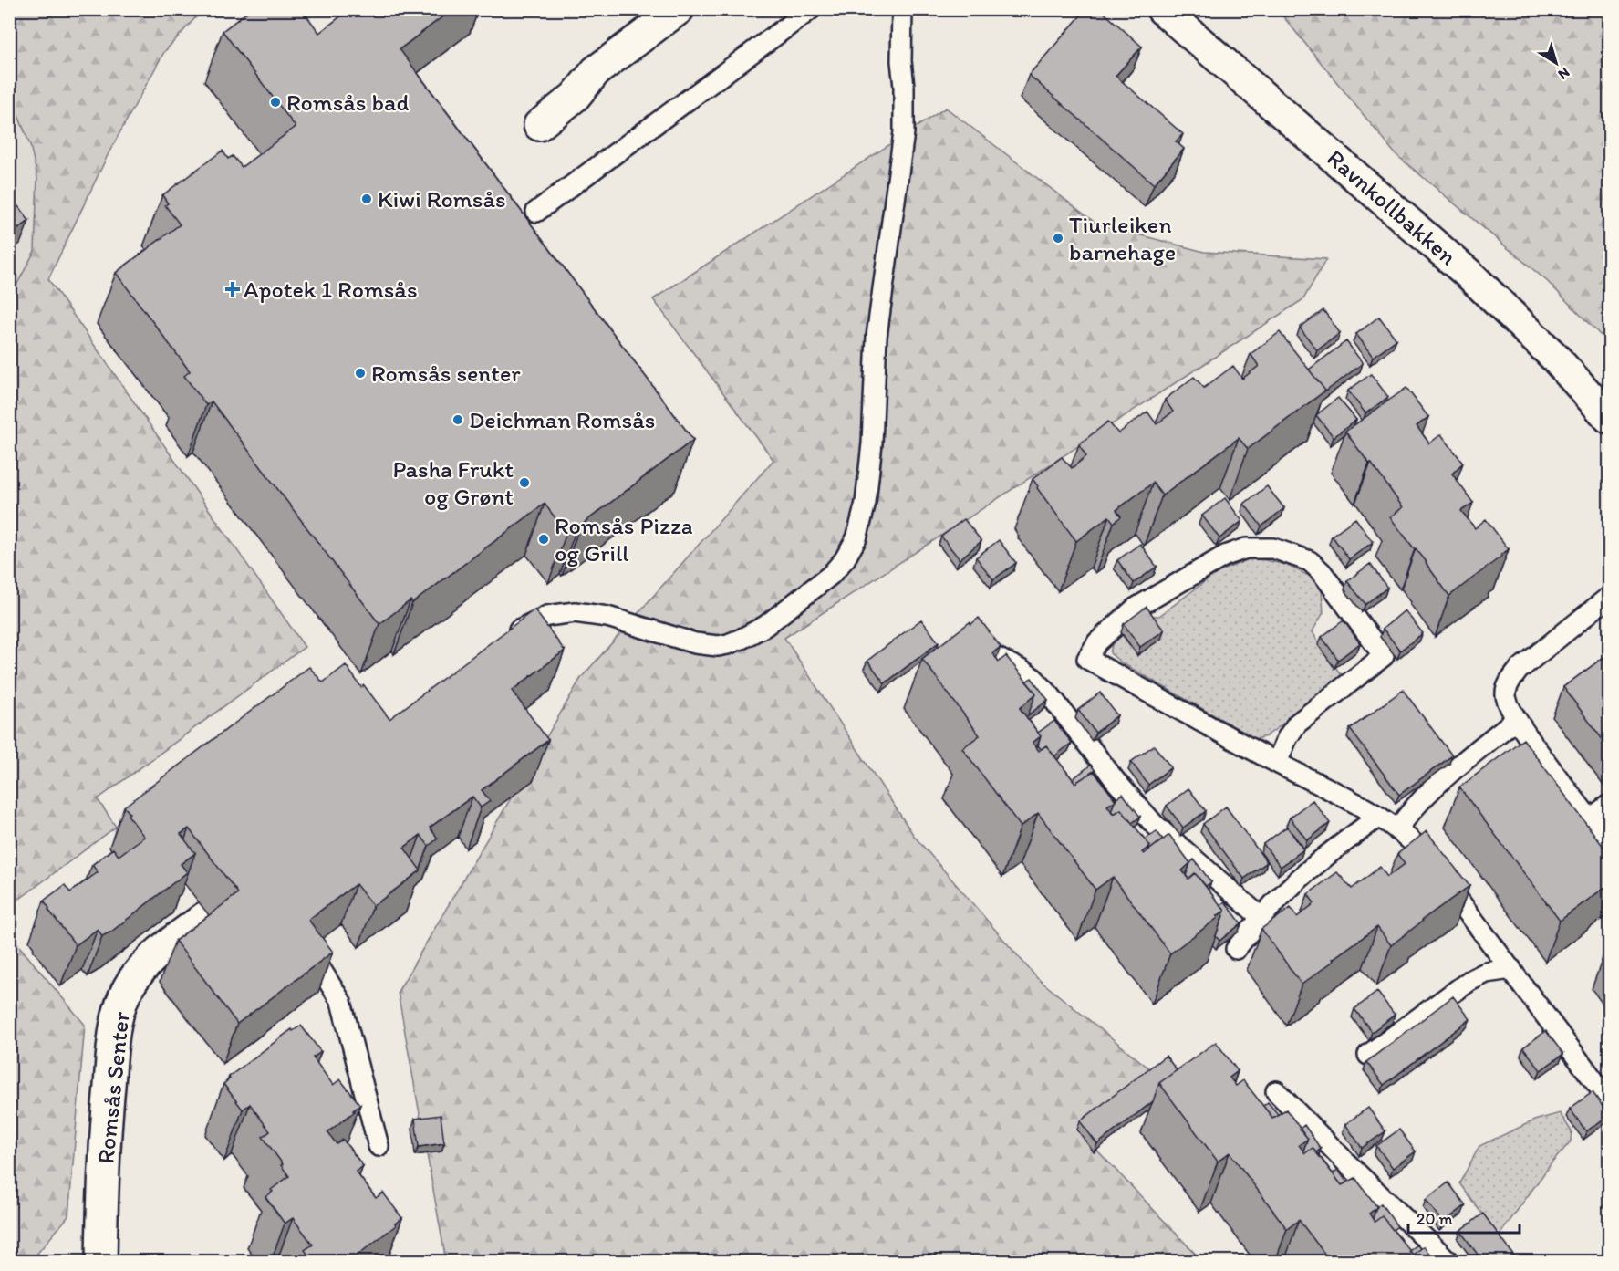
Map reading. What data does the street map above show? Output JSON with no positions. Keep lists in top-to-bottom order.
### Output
{
  "streets": {
    "street": ["Ravnkollbakken", "Romsås Senter"]
  },
  "places": {
    "other": [
      "Romsås bad",
      "Kiwi Romsås",
      "Tiurleiken barnehage",
      "Romsås senter",
      "Deichman Romsås",
      "Pasha Frukt og Grønt",
      "Romsås Pizza og Grill"
    ],
    "health": ["Apotek 1 Romsås"]
  },
  "scale_bar": "20 m",
  "north": "bottom right"
}
